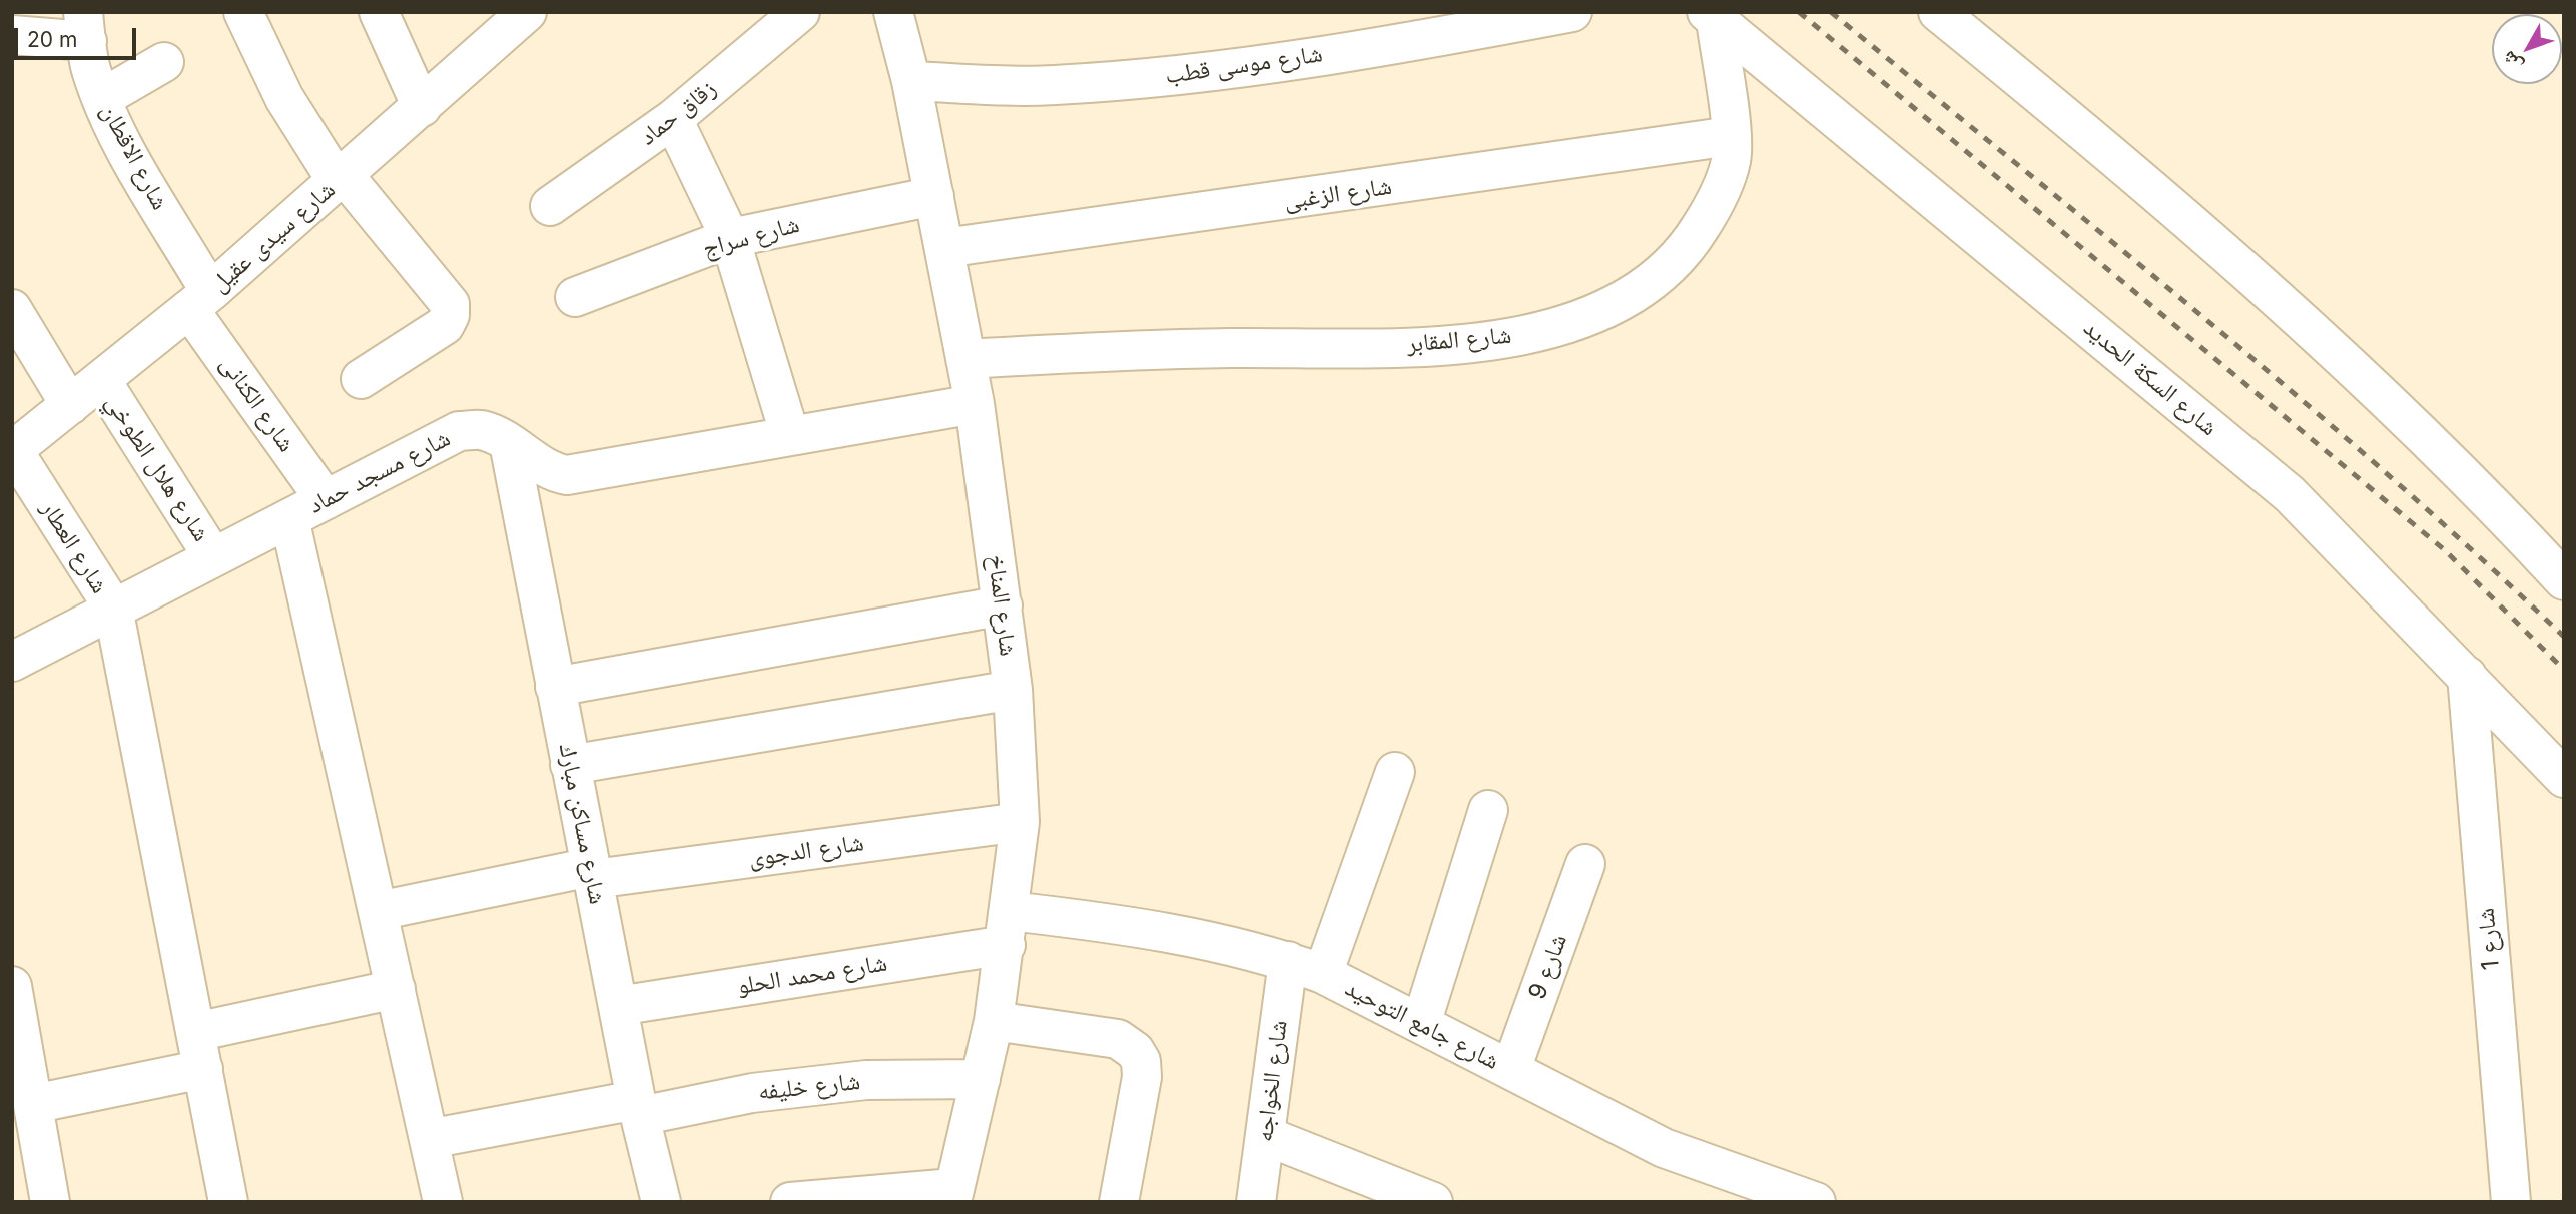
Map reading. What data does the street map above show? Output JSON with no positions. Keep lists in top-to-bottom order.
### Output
{
  "streets": {
    "street": [
      "شارع موسى قطب",
      "زقاق حماد",
      "شارع الاقطان",
      "شارع الزغبى",
      "شارع سيدى عقيل",
      "شارع سراج",
      "شارع المقابر",
      "شارع السكة الحديد",
      "شارع الكنانى",
      "شارع هلال الطوخي",
      "شارع مسجد حماد",
      "شارع العطار",
      "شارع المناخ",
      "شارع مساكن مبارك",
      "شارع الدجوى",
      "شارع 1",
      "شارع 9",
      "شارع محمد الحلو",
      "شارع جامع التوحيد",
      "شارع الخواجه",
      "شارع خليفه"
    ]
  },
  "crossings": [
    ["شارع موسى قطب", "شارع المناخ"],
    ["شارع الاقطان", "شارع سيدى عقيل"],
    ["شارع الاقطان", "شارع الكنانى"],
    ["شارع الزغبى", "شارع المقابر"],
    ["شارع الزغبى", "شارع المناخ"],
    ["شارع سيدى عقيل", "شارع الكنانى"],
    ["شارع سيدى عقيل", "شارع هلال الطوخي"],
    ["شارع سيدى عقيل", "شارع العطار"],
    ["شارع سراج", "شارع المناخ"],
    ["شارع المقابر", "شارع السكة الحديد"],
    ["شارع المقابر", "شارع المناخ"],
    ["شارع السكة الحديد", "شارع 1"],
    ["شارع الكنانى", "شارع مسجد حماد"],
    ["شارع هلال الطوخي", "شارع مسجد حماد"],
    ["شارع مسجد حماد", "شارع العطار"],
    ["شارع مسجد حماد", "شارع المناخ"],
    ["شارع مسجد حماد", "شارع مساكن مبارك"],
    ["شارع المناخ", "شارع الدجوى"],
    ["شارع المناخ", "شارع محمد الحلو"],
    ["شارع المناخ", "شارع جامع التوحيد"],
    ["شارع المناخ", "شارع خليفه"],
    ["شارع مساكن مبارك", "شارع الدجوى"],
    ["شارع مساكن مبارك", "شارع محمد الحلو"],
    ["شارع مساكن مبارك", "شارع خليفه"],
    ["شارع 9", "شارع جامع التوحيد"],
    ["شارع محمد الحلو", "شارع جامع التوحيد"],
    ["شارع جامع التوحيد", "شارع الخواجه"]
  ],
  "scale_bar": "20 m",
  "north": "bottom left"
}
